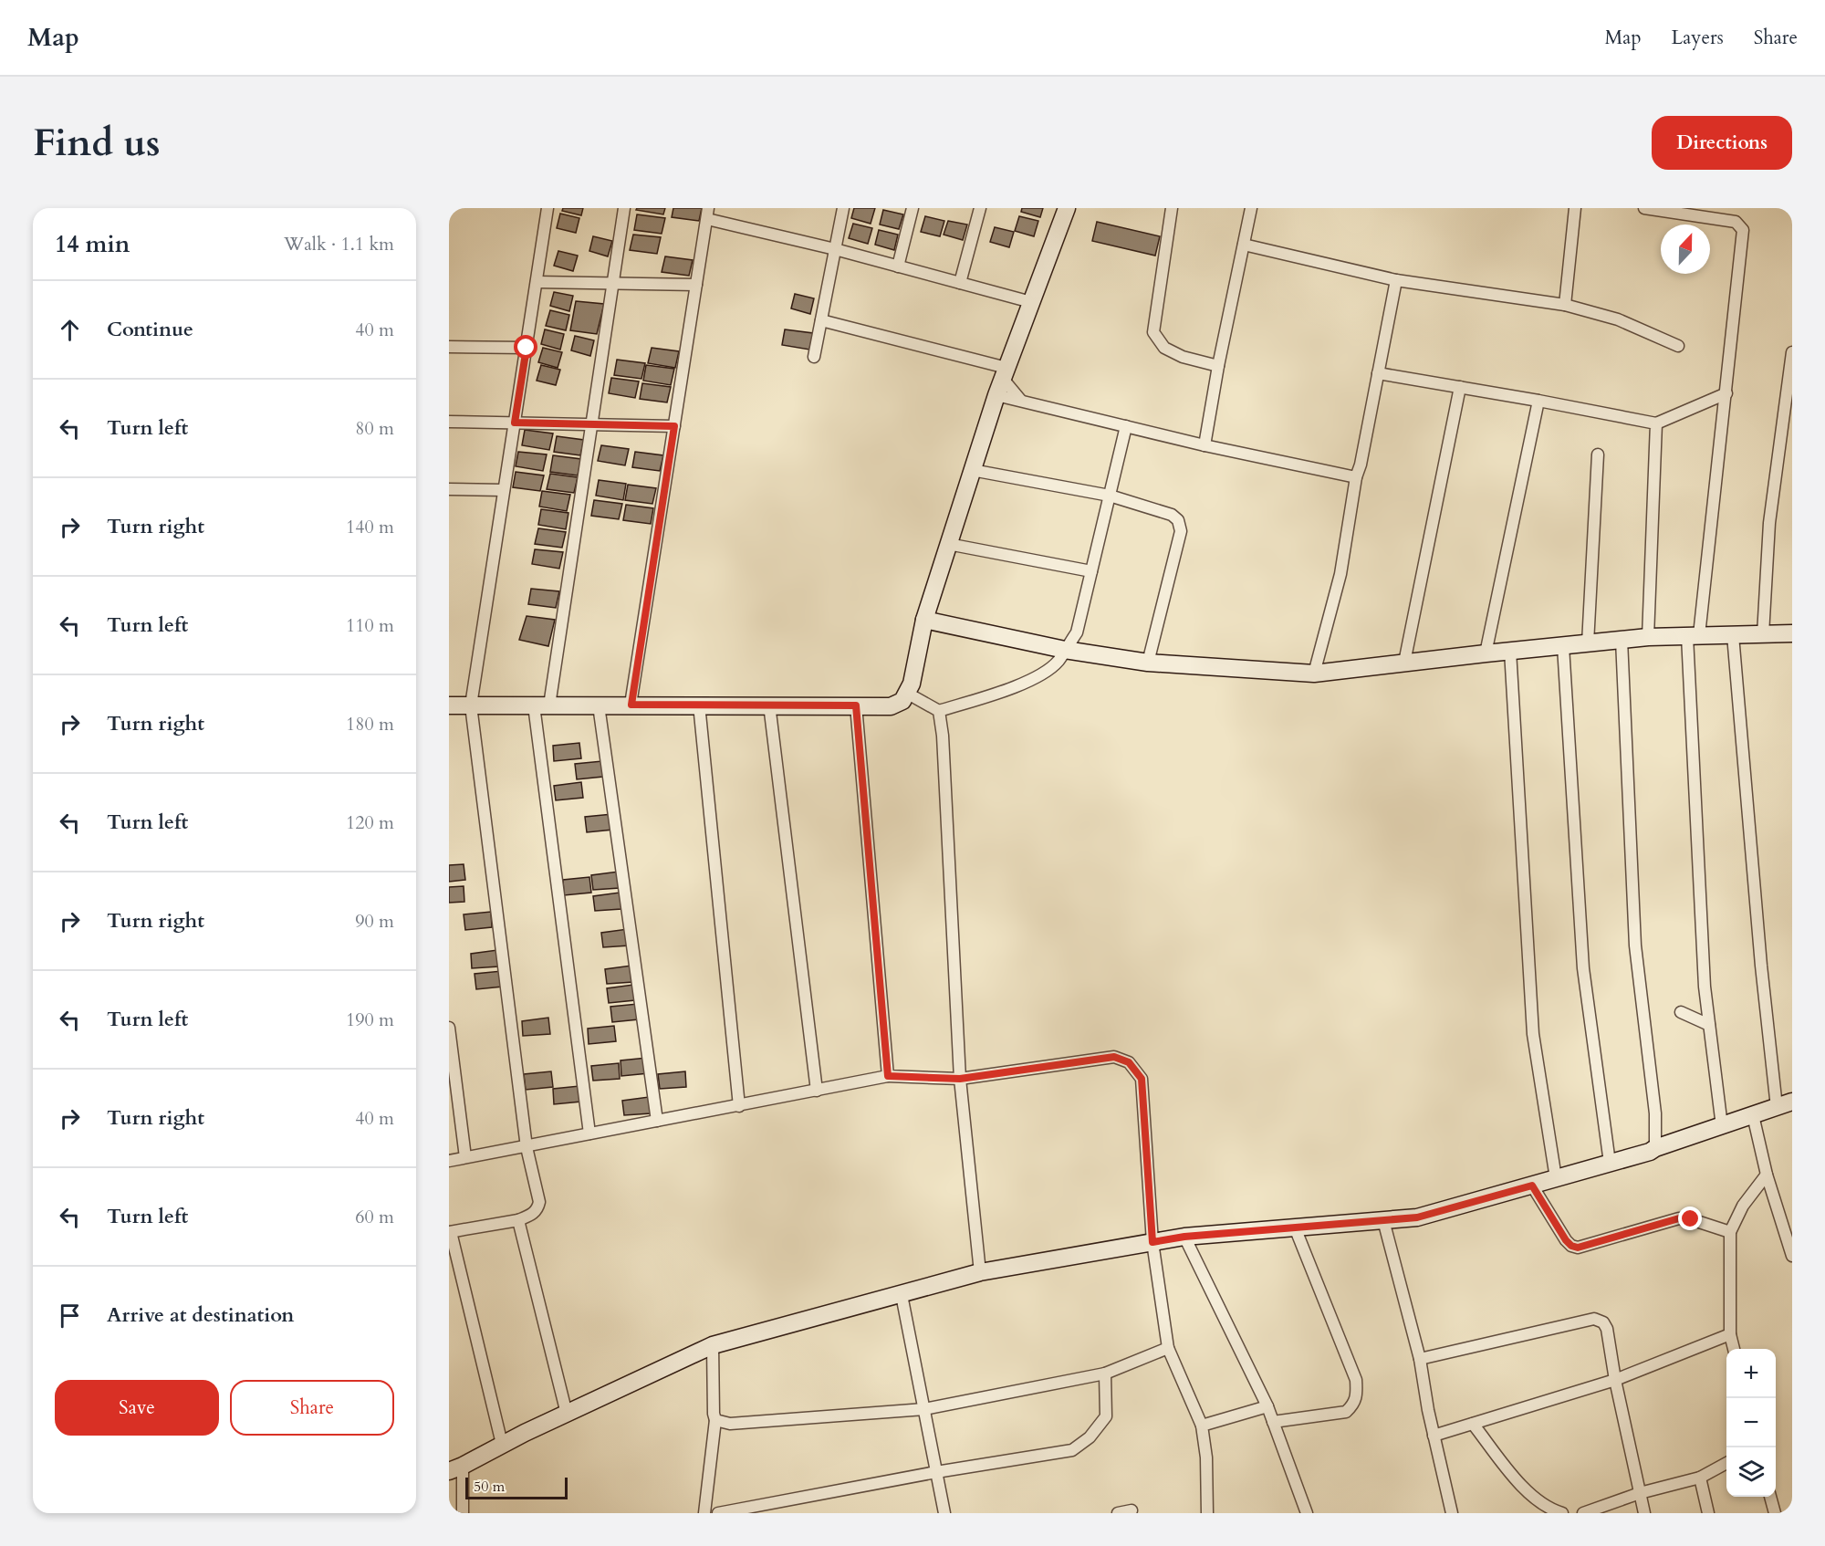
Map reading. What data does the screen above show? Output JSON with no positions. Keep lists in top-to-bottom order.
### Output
{
  "scale_bar": "50 m",
  "north": "top",
  "page": {
    "header": "Map",
    "nav": ["Map", "Layers", "Share"],
    "buttons": [
      "Directions",
      ["Save", "Share"]
    ],
    "title": "Find us",
    "heading": ["14 min", "Walk · 1.1 km"],
    "list": [
      ["Continue", "40 m"],
      ["Turn left", "80 m"],
      ["Turn right", "140 m"],
      ["Turn left", "110 m"],
      ["Turn right", "180 m"],
      ["Turn left", "120 m"],
      ["Turn right", "90 m"],
      ["Turn left", "190 m"],
      ["Turn right", "40 m"],
      ["Turn left", "60 m"],
      "Arrive at destination"
    ],
    "map_buttons": ["+", "−"],
    "scale": "50 m"
  }
}
